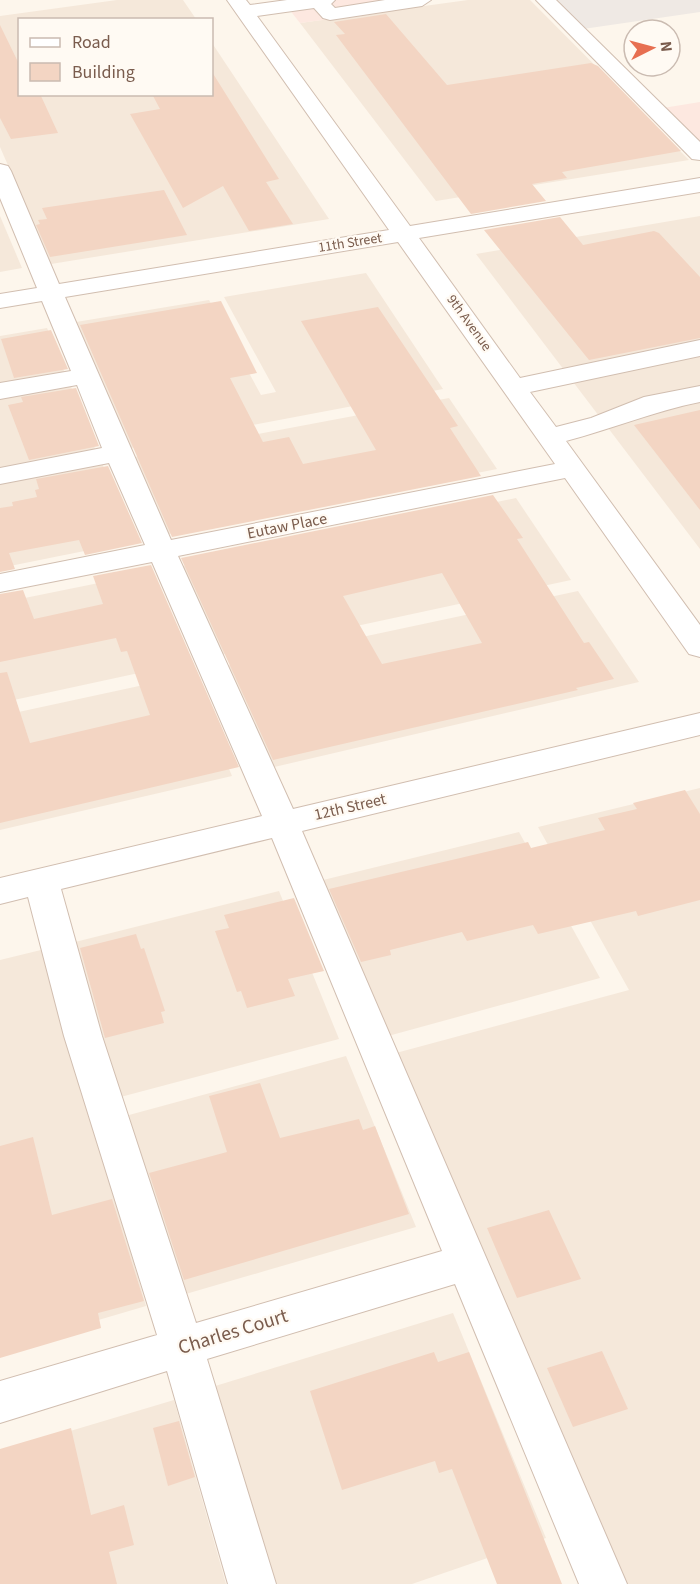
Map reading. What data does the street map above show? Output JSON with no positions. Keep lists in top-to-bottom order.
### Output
{
  "streets": {
    "street": [
      "11th Street",
      "9th Avenue",
      "Eutaw Place",
      "12th Street",
      "Charles Court"
    ]
  },
  "crossings": [
    ["11th Street", "9th Avenue"],
    ["9th Avenue", "Eutaw Place"]
  ],
  "legend": ["Road", "Building"],
  "north": "right"
}
